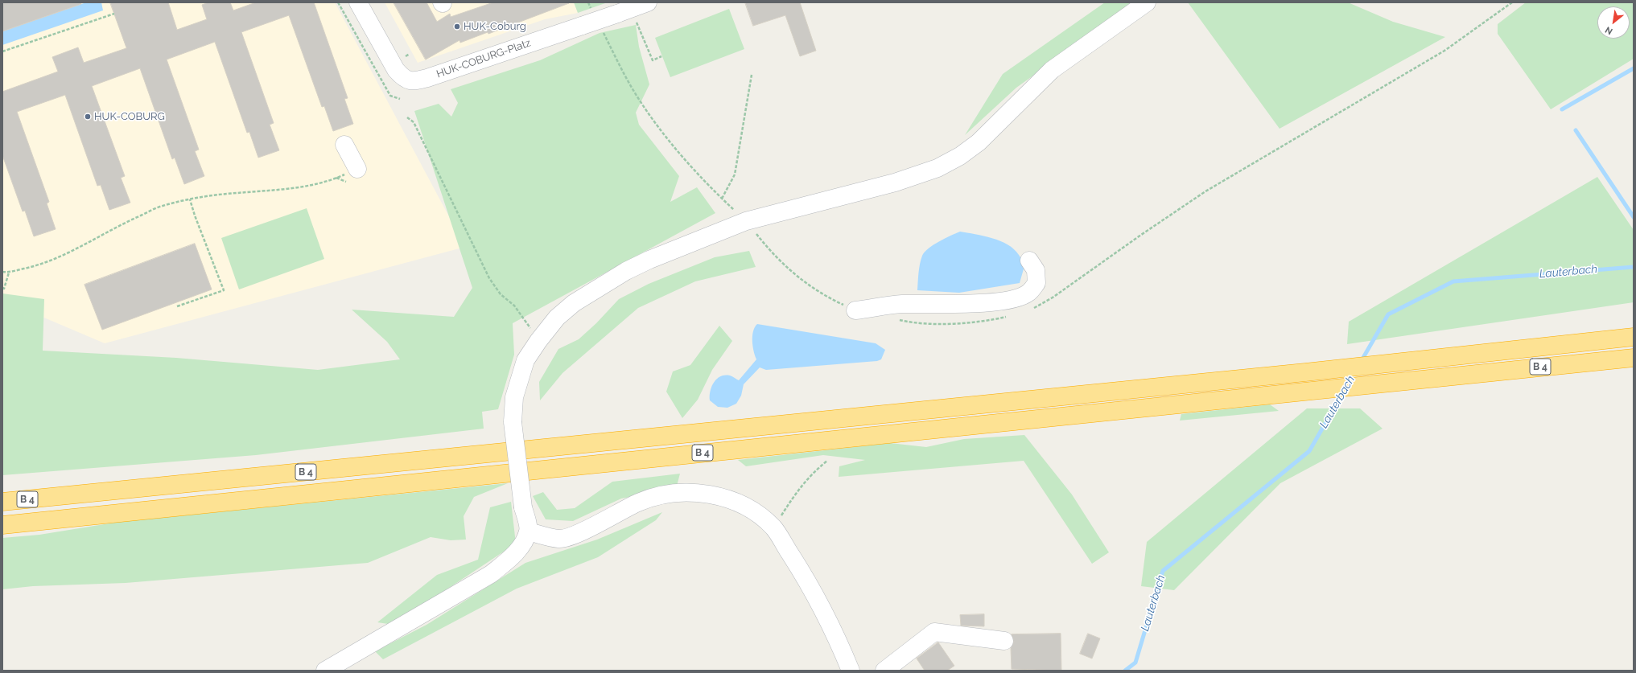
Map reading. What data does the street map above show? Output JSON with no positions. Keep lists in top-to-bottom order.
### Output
{
  "streets": {
    "highway": ["B 4"],
    "street": ["HUK-COBURG-Platz"]
  },
  "water": ["Lauterbach"],
  "places": ["HUK-Coburg", "HUK-COBURG"],
  "north": "bottom left"
}
